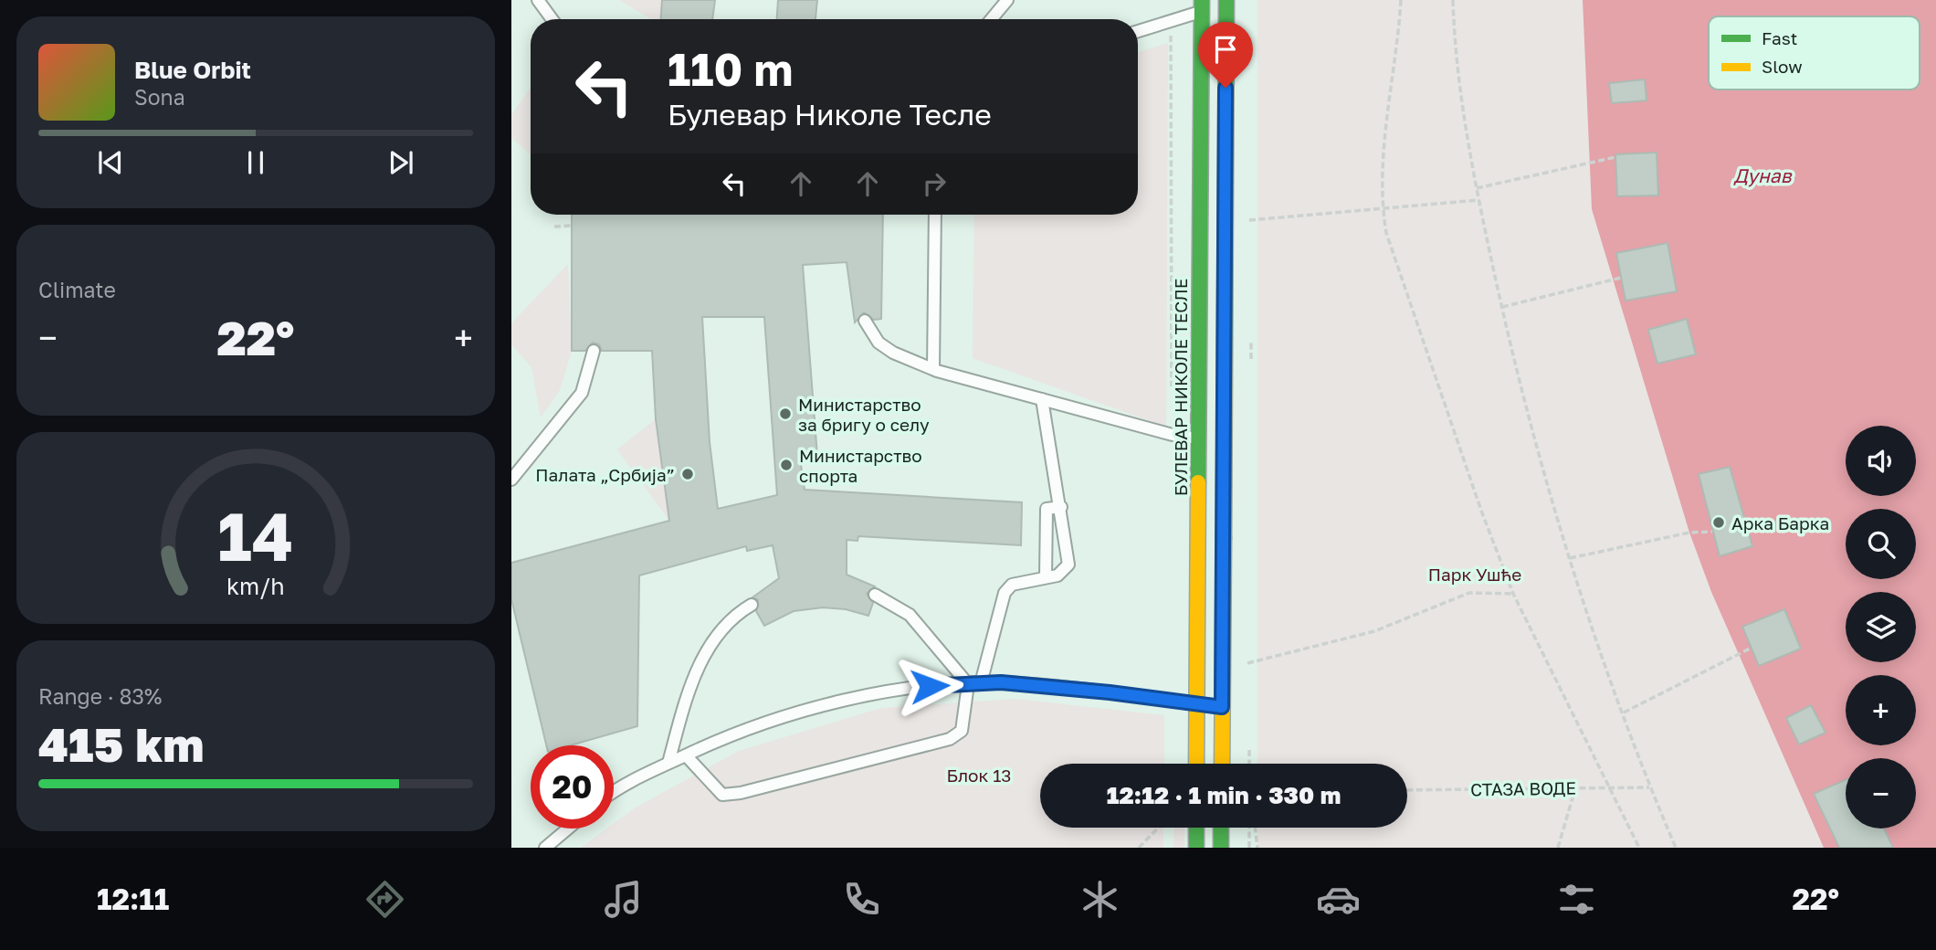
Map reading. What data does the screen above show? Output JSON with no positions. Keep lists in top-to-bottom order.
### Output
{
  "streets": {
    "main road": ["БУЛЕВАР НИКОЛЕ ТЕСЛЕ"],
    "path": ["СТАЗА ВОДЕ"]
  },
  "water": ["Дунав"],
  "parks": ["Парк Ушће", "Блок 13"],
  "places": [
    "Министарство за бригу о селу",
    "Министарство спорта",
    "Палата „Србија”",
    "Арка Барка"
  ],
  "legend": ["Fast", "Slow"],
  "page": {
    "turn": ["110 m", "Булевар Николе Тесле"],
    "song": ["Blue Orbit", "Sona"],
    "tile": [
      "Climate",
      ["Range · 83%", "415 km"]
    ],
    "heat": ["−", "22°", "+"],
    "map_buttons": ["+", "−"],
    "limit": "20",
    "trip": "12:12 · 1 min · 330 m",
    "tabs": ["12:11", "22°"],
    "gauge": ["14", "km/h"]
  }
}
